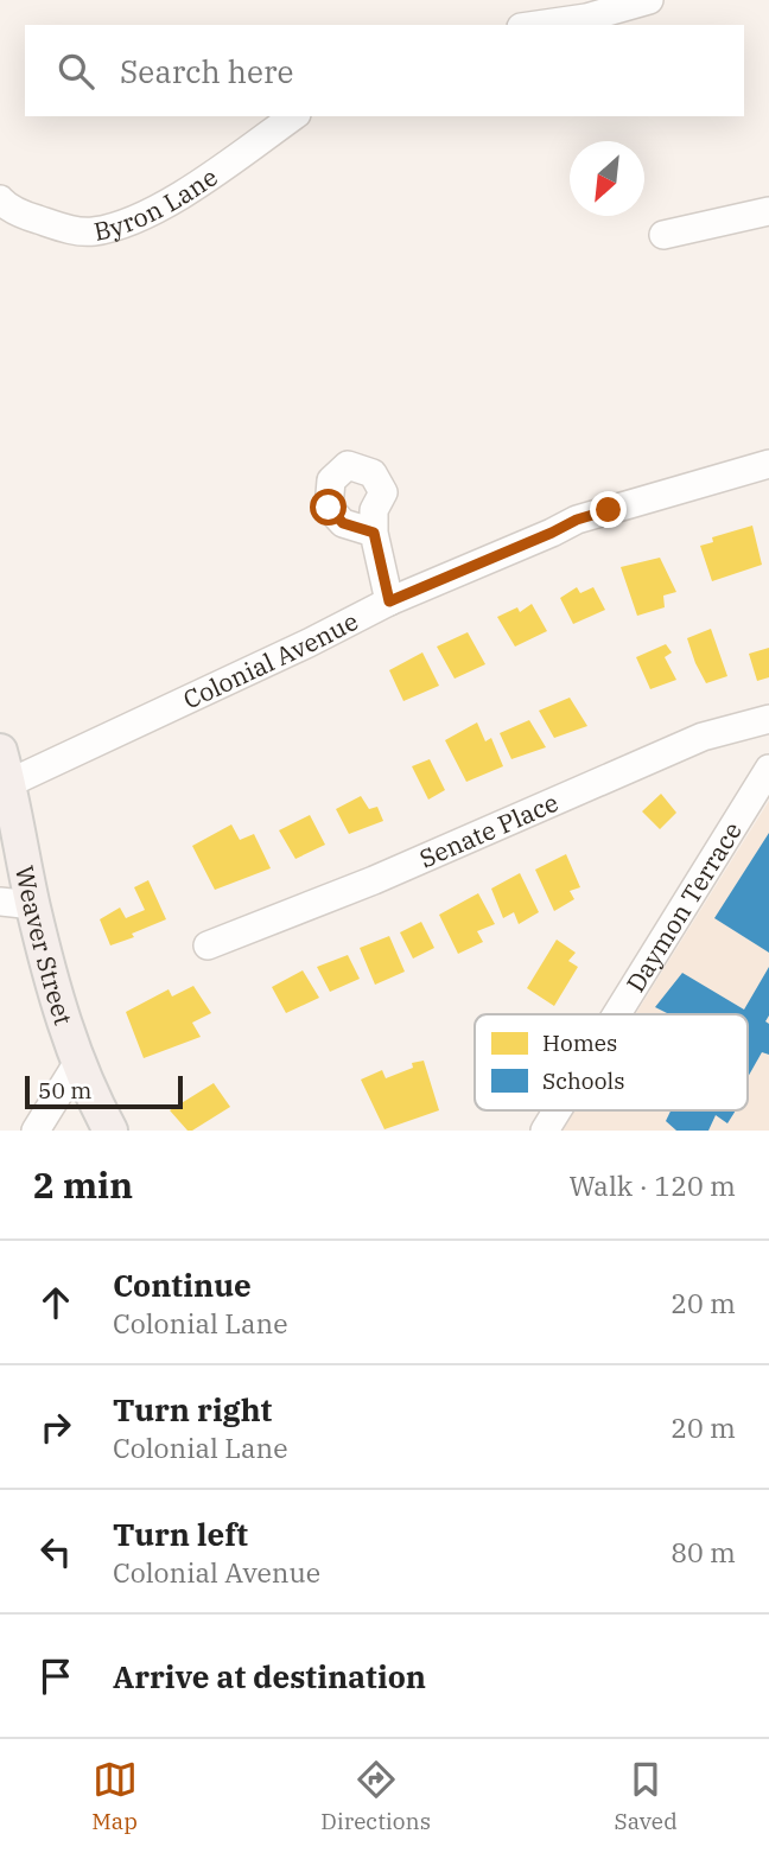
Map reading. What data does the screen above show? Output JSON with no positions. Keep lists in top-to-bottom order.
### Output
{
  "streets": {
    "main road": ["Weaver Street"],
    "street": [
      "Byron Lane",
      "Colonial Avenue",
      "Senate Place",
      "Daymon Terrace"
    ]
  },
  "crossings": [
    ["Colonial Avenue", "Weaver Street"]
  ],
  "legend": ["Homes", "Schools"],
  "scale_bar": "50 m",
  "north": "bottom left",
  "page": {
    "search": "Search here",
    "scale": "50 m",
    "heading": ["2 min", "Walk · 120 m"],
    "list": [
      ["Continue", "Colonial Lane", "20 m"],
      ["Turn right", "Colonial Lane", "20 m"],
      ["Turn left", "Colonial Avenue", "80 m"],
      "Arrive at destination"
    ],
    "nav": ["Map", "Directions", "Saved"]
  }
}
